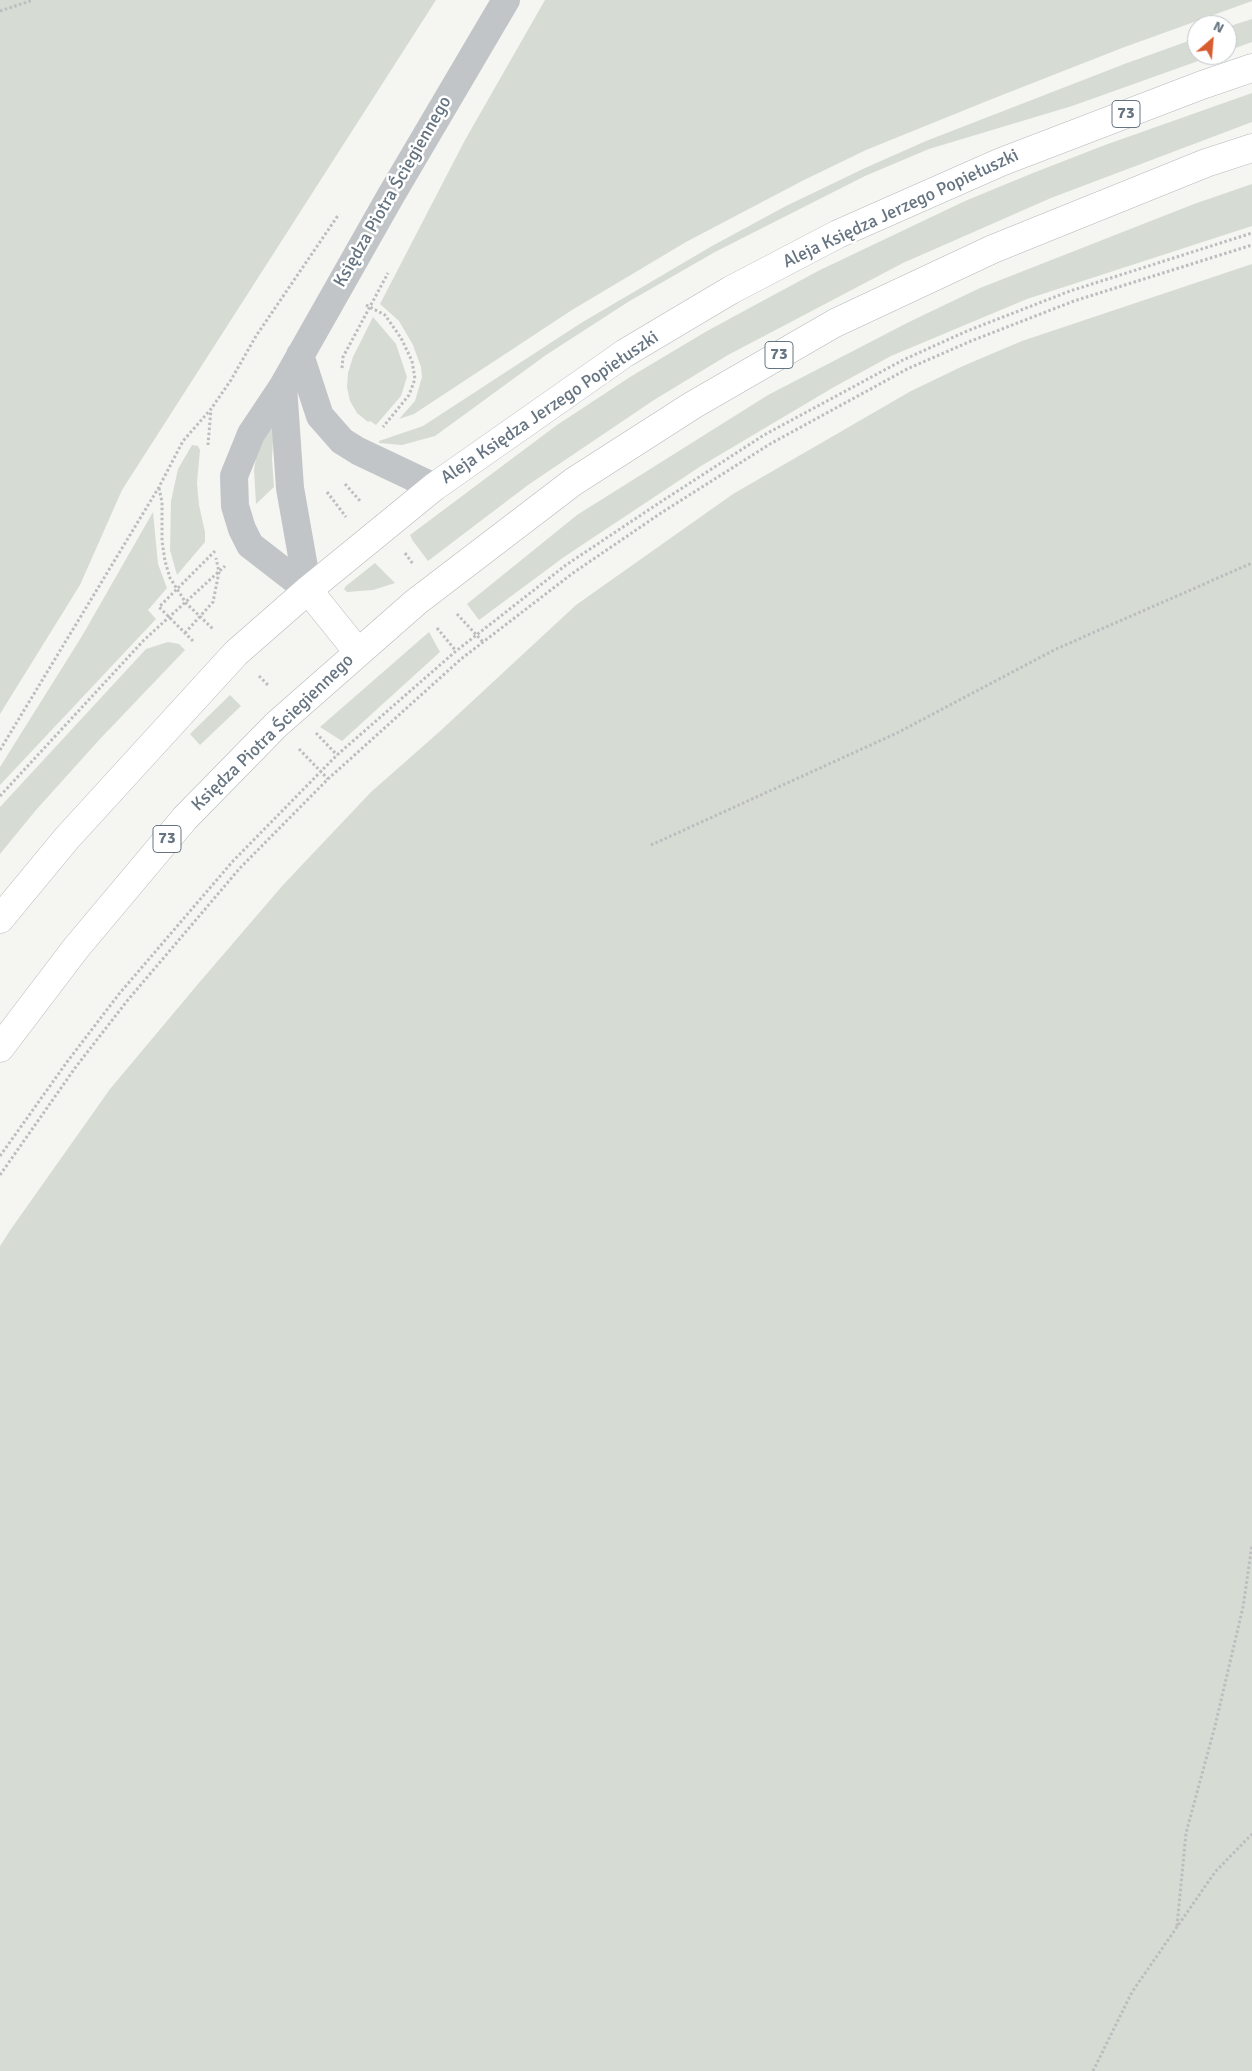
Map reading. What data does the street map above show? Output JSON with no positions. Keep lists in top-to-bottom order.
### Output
{
  "streets": {
    "main road": ["73", "Księdza Piotra Ściegiennego", "Aleja Księdza Jerzego Popiełuszki"]
  },
  "crossings": [
    ["73", "Księdza Piotra Ściegiennego"],
    ["73", "Aleja Księdza Jerzego Popiełuszki"],
    ["Księdza Piotra Ściegiennego", "Aleja Księdza Jerzego Popiełuszki"]
  ],
  "north": "top right"
}
